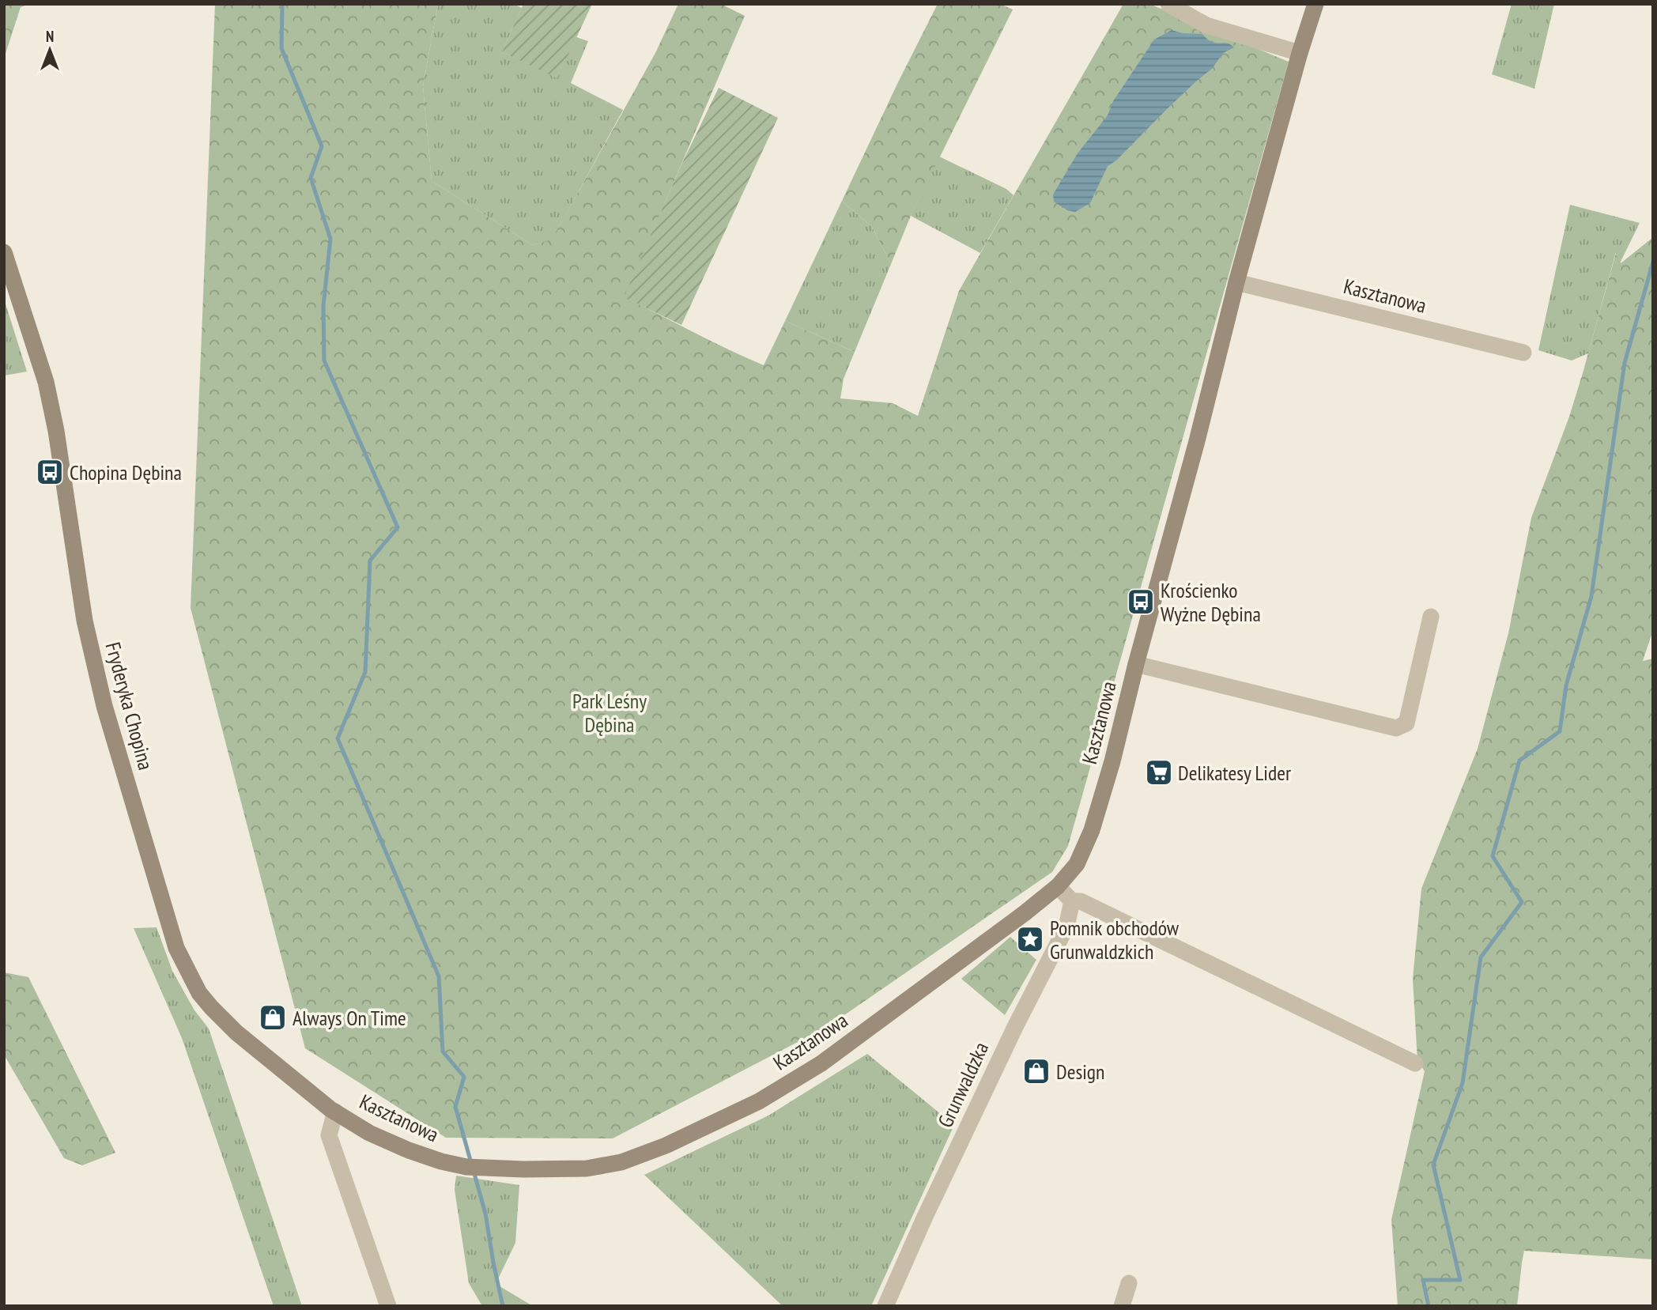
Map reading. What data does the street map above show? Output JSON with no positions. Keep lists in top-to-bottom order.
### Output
{
  "streets": {
    "street": ["Kasztanowa", "Fryderyka Chopina", "Grunwaldzka"]
  },
  "crossings": [
    ["Kasztanowa", "Fryderyka Chopina"]
  ],
  "parks": ["Park Leśny Dębina"],
  "places": {
    "bus stop": ["Chopina Dębina", "Krościenko Wyżne Dębina"],
    "supermarket": ["Delikatesy Lider"],
    "place": ["Pomnik obchodów Grunwaldzkich"],
    "shop": ["Always On Time", "Design"]
  },
  "north": "top"
}
